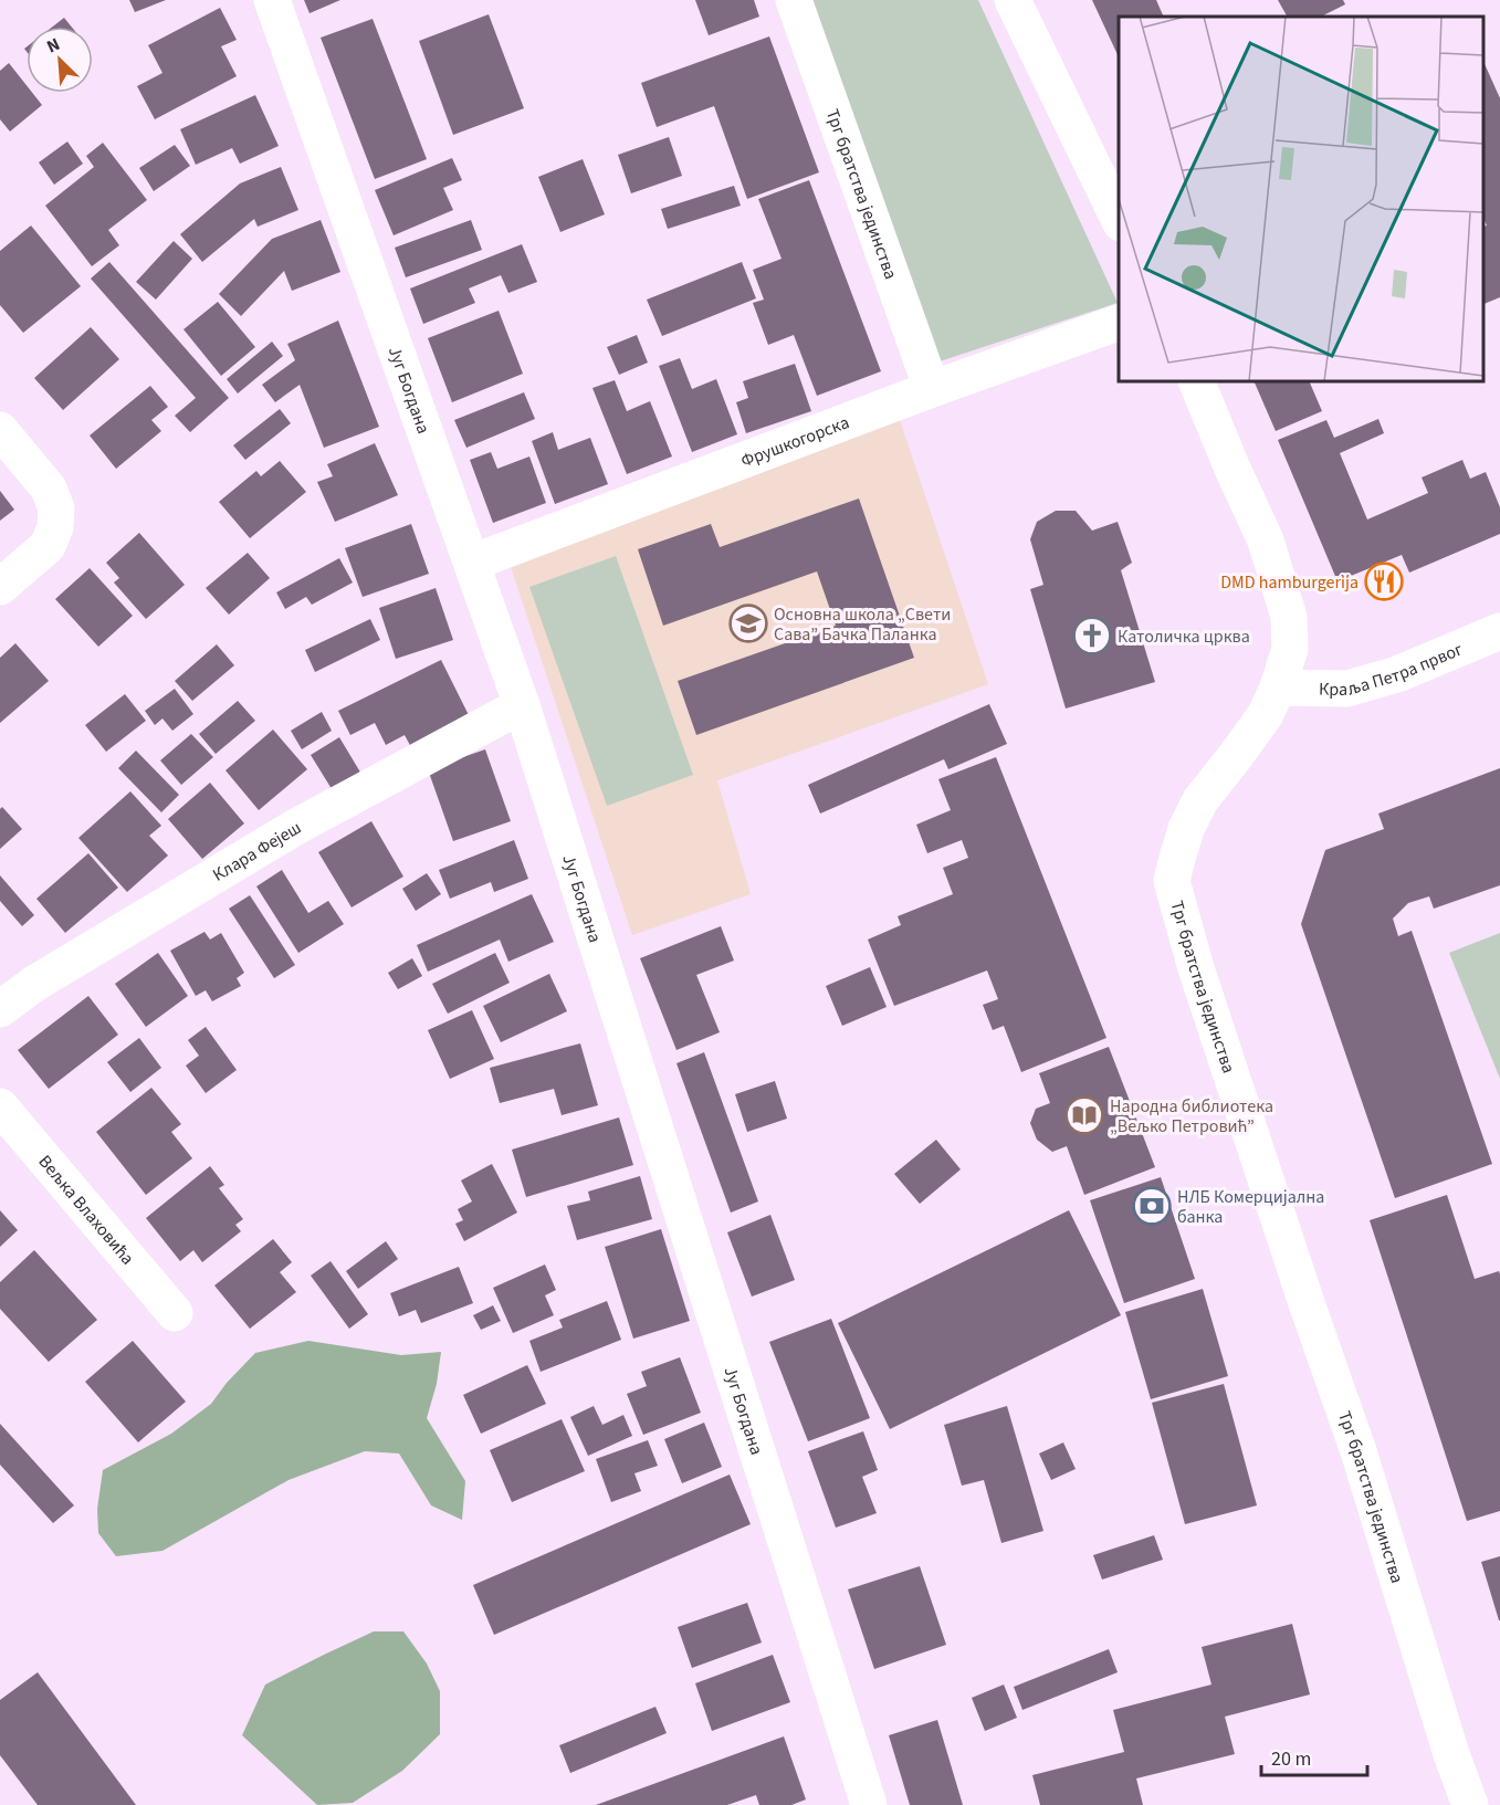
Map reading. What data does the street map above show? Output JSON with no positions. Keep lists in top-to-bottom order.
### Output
{
  "streets": {
    "street": [
      "Трг братства јединства",
      "Југ Богдана",
      "Фрушкогорска",
      "Краља Петра првог",
      "Клара Фејеш",
      "Вељка Влаховића"
    ]
  },
  "crossings": [
    ["Трг братства јединства", "Фрушкогорска"],
    ["Трг братства јединства", "Краља Петра првог"],
    ["Југ Богдана", "Фрушкогорска"],
    ["Југ Богдана", "Клара Фејеш"]
  ],
  "places": {
    "restaurant": ["DMD hamburgerija"],
    "school or university": ["Основна школа „Свети Сава” Бачка Паланка"],
    "church": ["Католичка црква"],
    "library": ["Народна библиотека „Вељко Петровић”"],
    "bank": ["НЛБ Комерцијална банка"]
  },
  "scale_bar": "20 m",
  "north": "top left"
}
